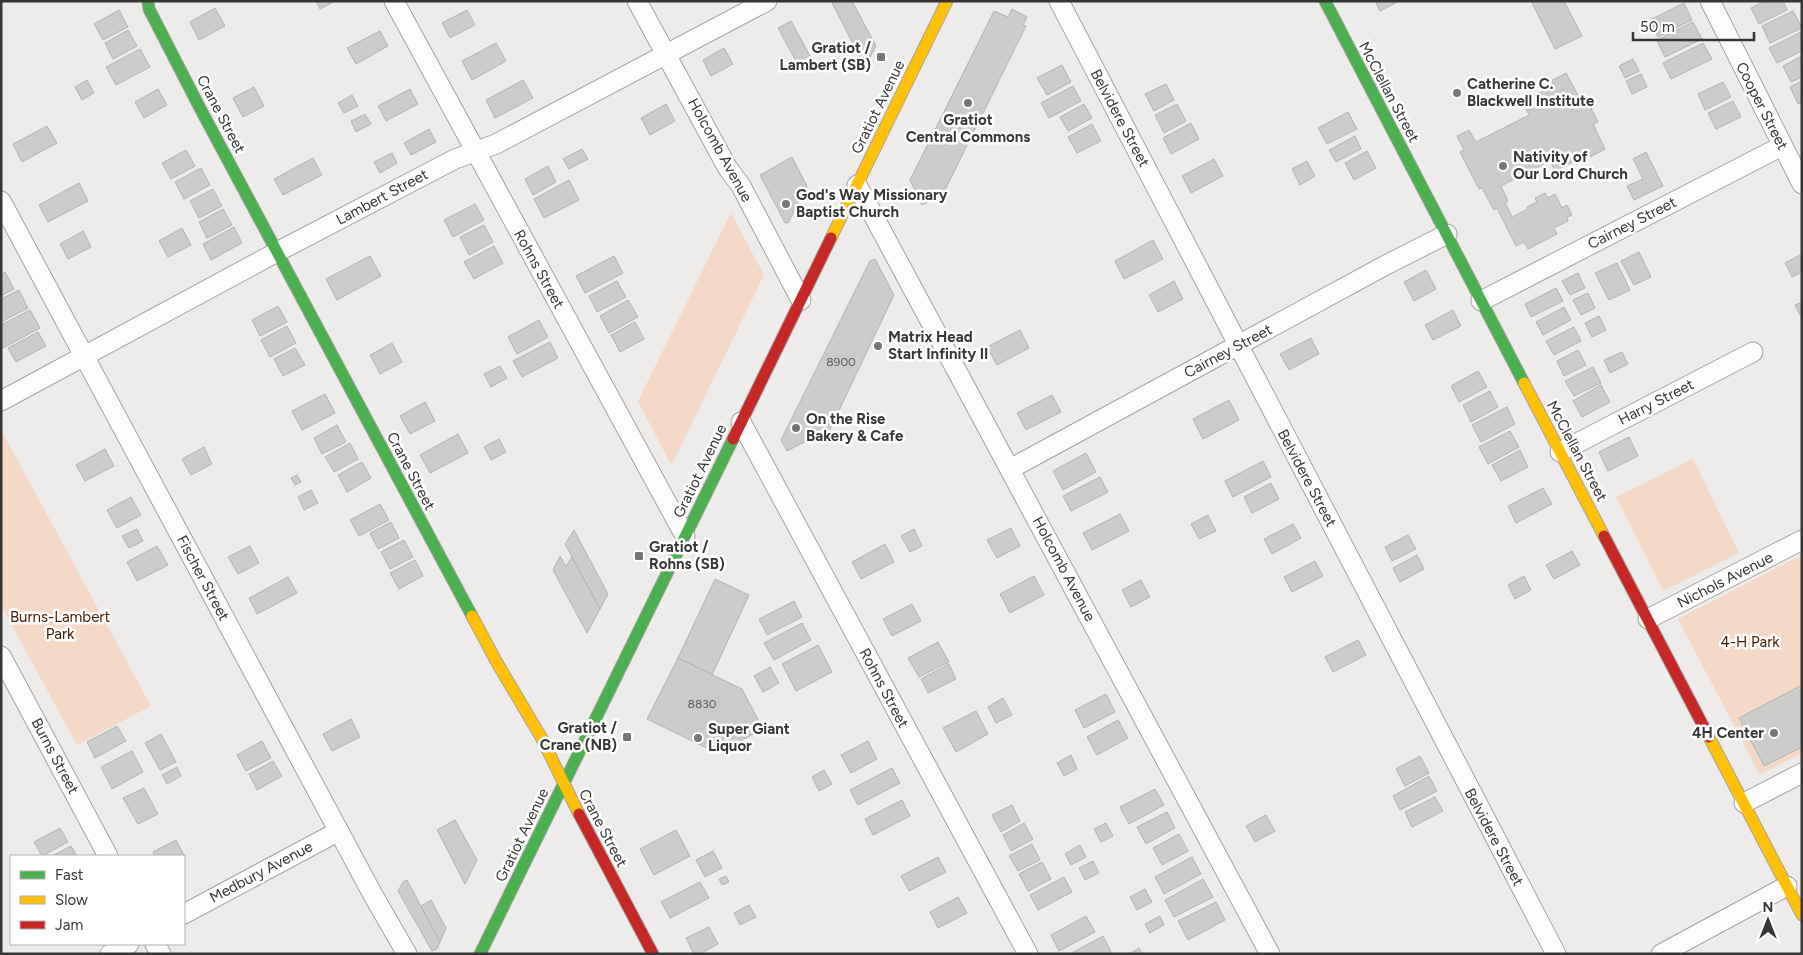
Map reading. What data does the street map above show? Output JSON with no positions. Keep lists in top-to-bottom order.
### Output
{
  "streets": {
    "street": [
      "McClellan Street",
      "Cooper Street",
      "Gratiot Avenue",
      "Crane Street",
      "Belvidere Street",
      "Holcomb Avenue",
      "Lambert Street",
      "Cairney Street",
      "Rohns Street",
      "Harry Street",
      "Fischer Street",
      "Nichols Avenue",
      "Burns Street",
      "Medbury Avenue"
    ]
  },
  "crossings": [
    ["McClellan Street", "Cairney Street"],
    ["McClellan Street", "Harry Street"],
    ["McClellan Street", "Nichols Avenue"],
    ["Cooper Street", "Cairney Street"],
    ["Gratiot Avenue", "Crane Street"],
    ["Gratiot Avenue", "Holcomb Avenue"],
    ["Gratiot Avenue", "Rohns Street"],
    ["Crane Street", "Lambert Street"],
    ["Belvidere Street", "Cairney Street"],
    ["Holcomb Avenue", "Lambert Street"],
    ["Holcomb Avenue", "Cairney Street"],
    ["Lambert Street", "Rohns Street"],
    ["Lambert Street", "Fischer Street"],
    ["Fischer Street", "Medbury Avenue"]
  ],
  "parks": ["Burns-Lambert Park", "4-H Park"],
  "places": {
    "transit": ["Gratiot / Lambert (SB)", "Gratiot / Rohns (SB)", "Gratiot / Crane (NB)"],
    "other": [
      "Catherine C. Blackwell Institute",
      "Gratiot Central Commons",
      "Nativity of Our Lord Church",
      "God's Way Missionary Baptist Church",
      "Matrix Head Start Infinity II",
      "On the Rise Bakery & Cafe",
      "4H Center",
      "Super Giant Liquor"
    ]
  },
  "house_numbers": ["8900", "8830"],
  "legend": ["Fast", "Slow", "Jam"],
  "scale_bar": "50 m",
  "north": "top"
}
